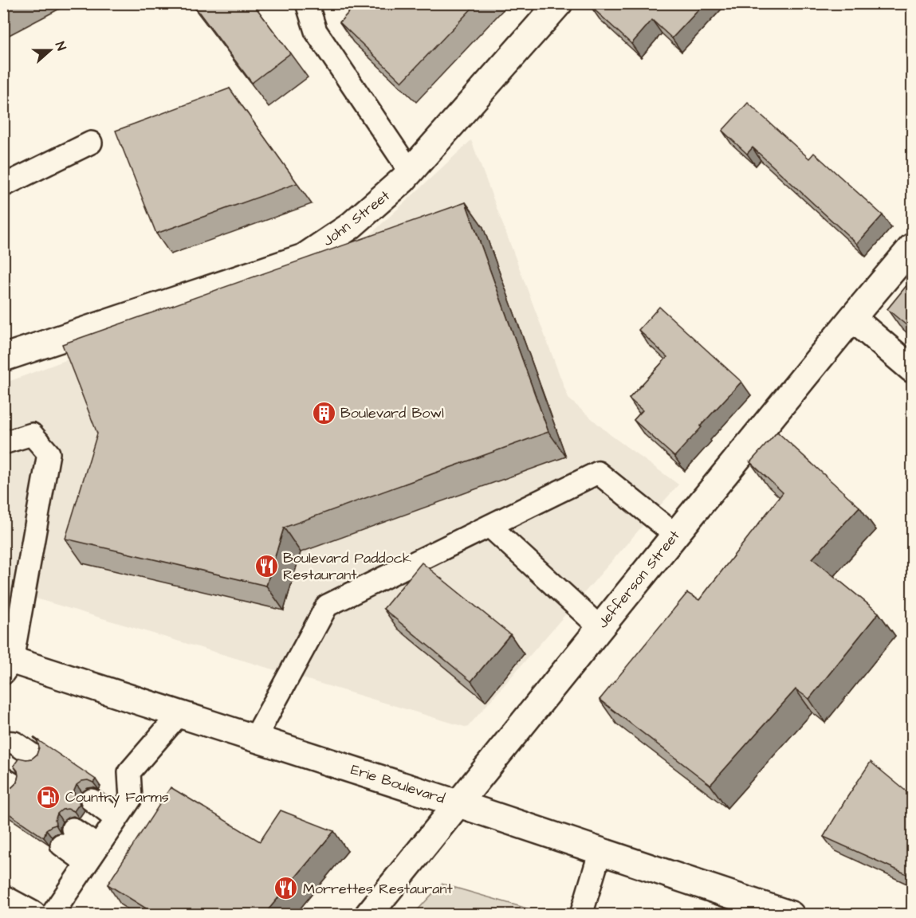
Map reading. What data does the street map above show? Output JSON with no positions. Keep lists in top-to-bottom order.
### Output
{
  "streets": {
    "main road": ["John Street", "Jefferson Street", "Erie Boulevard"]
  },
  "crossings": [
    ["Jefferson Street", "Erie Boulevard"]
  ],
  "places": {
    "building": ["Boulevard Bowl"],
    "restaurant": ["Boulevard Paddock Restaurant", "Morrettes Restaurant"],
    "fuel station": ["Country Farms"]
  },
  "north": "right"
}
